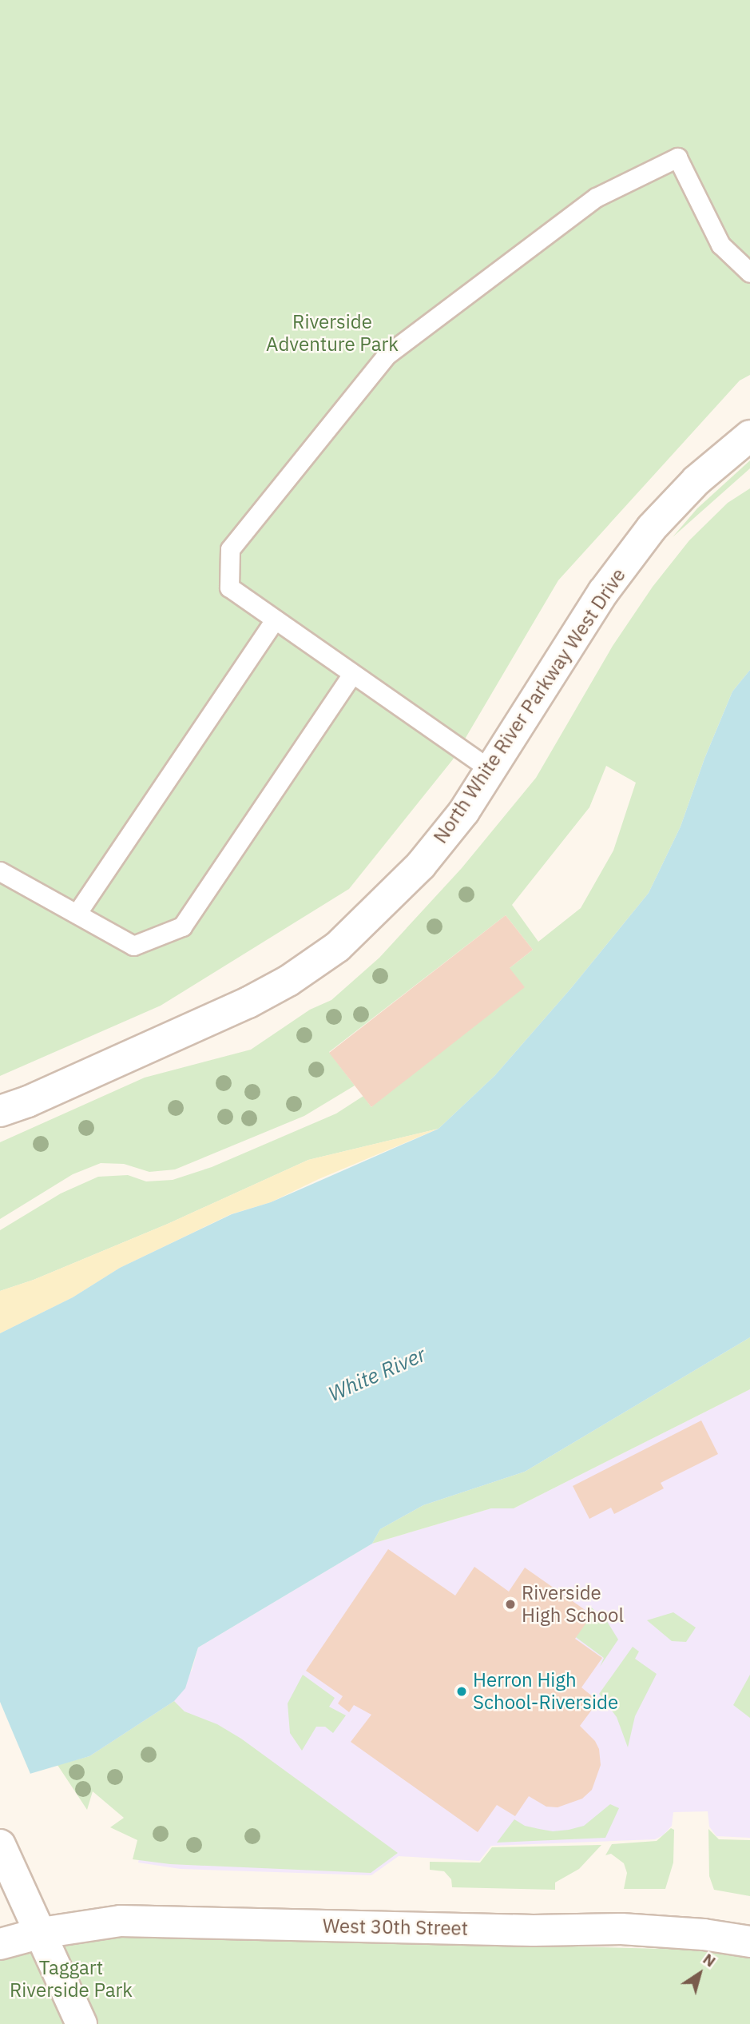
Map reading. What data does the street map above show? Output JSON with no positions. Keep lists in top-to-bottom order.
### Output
{
  "streets": {
    "street": ["North White River Parkway West Drive", "West 30th Street"]
  },
  "water": ["White River"],
  "parks": ["Riverside Adventure Park", "Taggart Riverside Park"],
  "places": ["Riverside High School", "Herron High School-Riverside"],
  "north": "top right"
}
